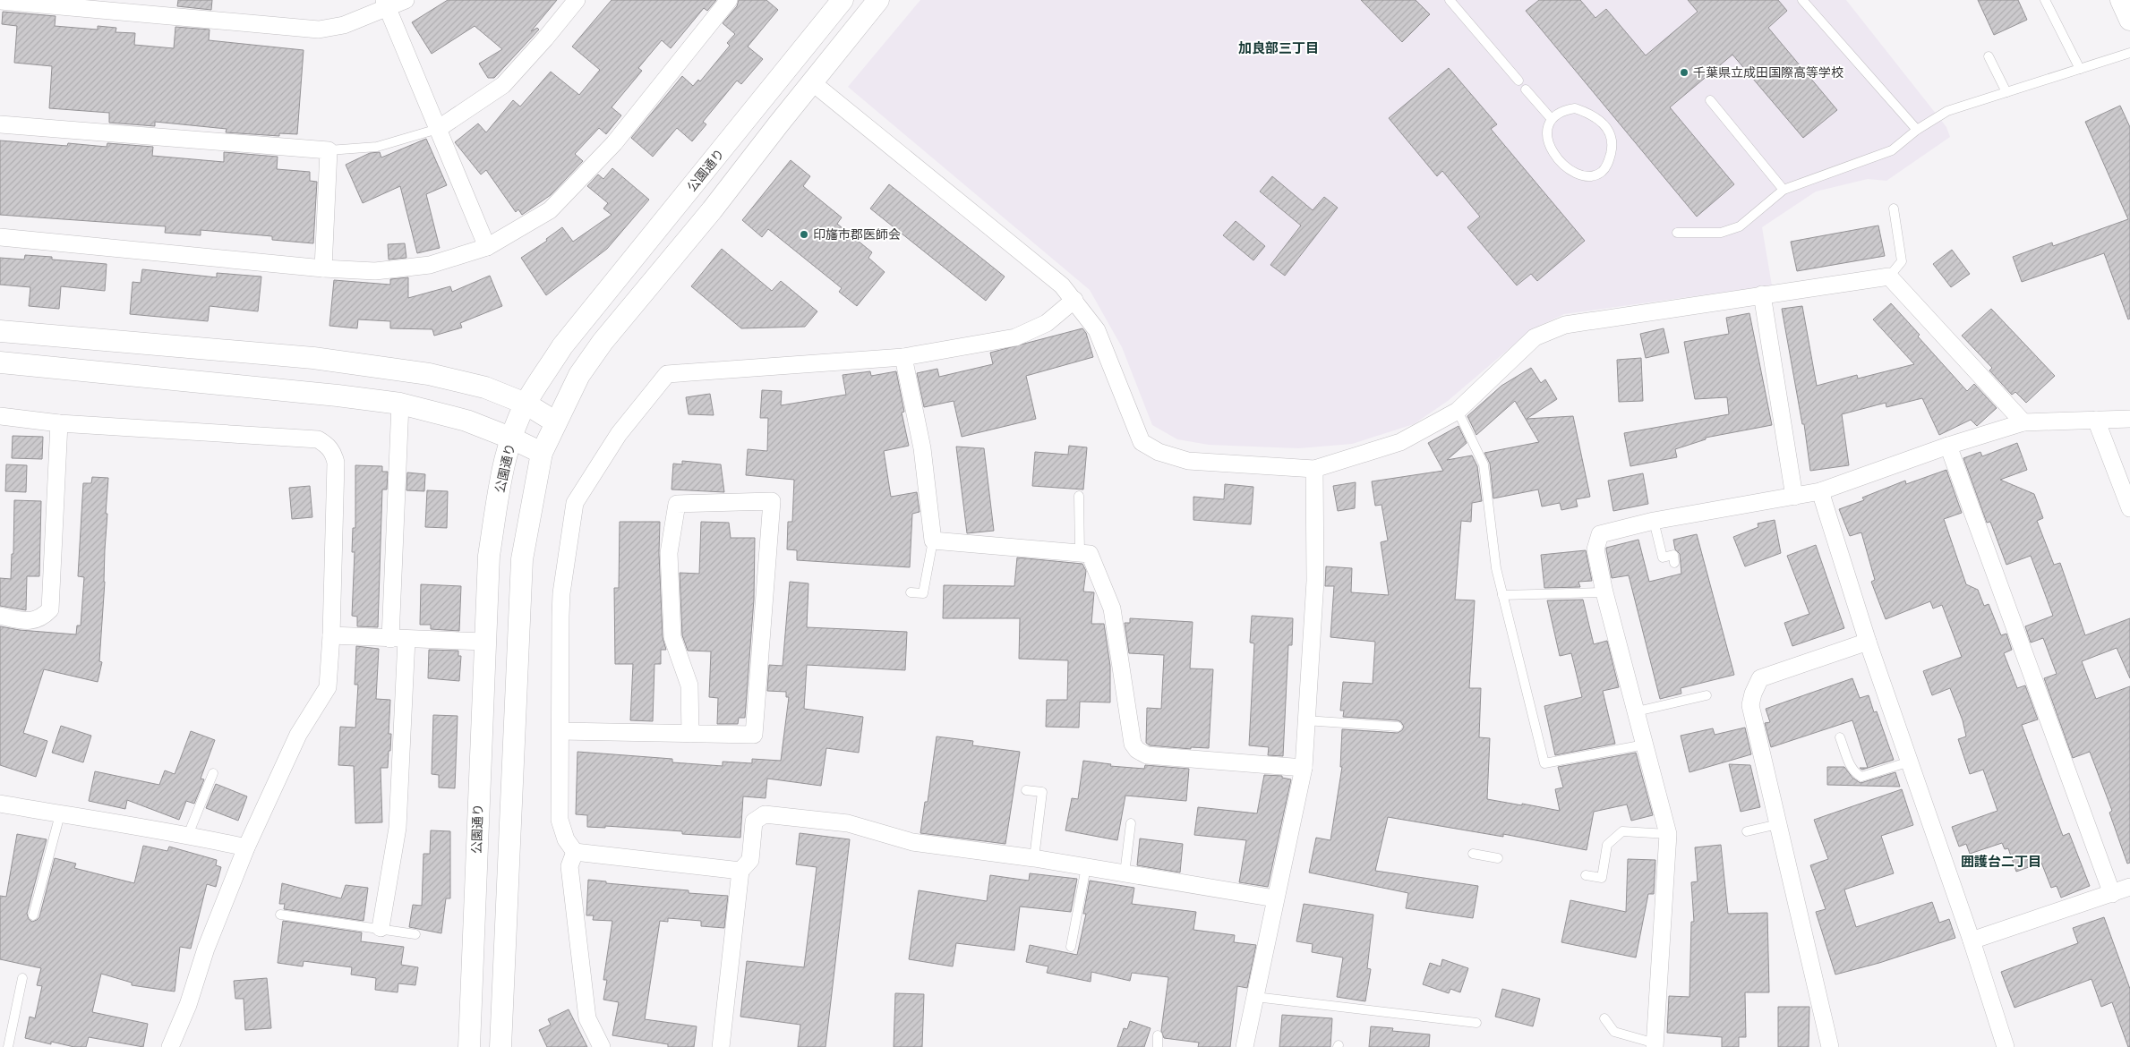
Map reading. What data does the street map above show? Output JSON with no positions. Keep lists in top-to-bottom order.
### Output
{
  "streets": {
    "street": ["公園通り"]
  },
  "districts": ["加良部三丁目", "囲護台二丁目"],
  "places": ["千葉県立成田国際高等学校", "印旛市郡医師会"]
}
